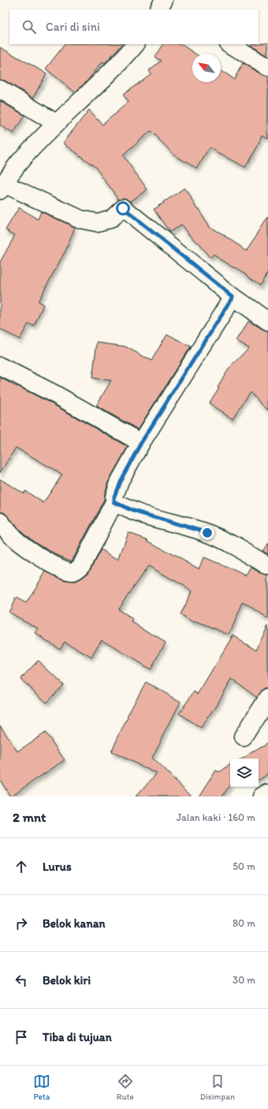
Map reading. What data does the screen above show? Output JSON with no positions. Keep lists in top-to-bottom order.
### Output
{
  "north": "top left",
  "page": {
    "search": "Cari di sini",
    "heading": ["2 mnt", "Jalan kaki · 160 m"],
    "list": [
      ["Lurus", "50 m"],
      ["Belok kanan", "80 m"],
      ["Belok kiri", "30 m"],
      "Tiba di tujuan"
    ],
    "nav": ["Peta", "Rute", "Disimpan"]
  }
}
